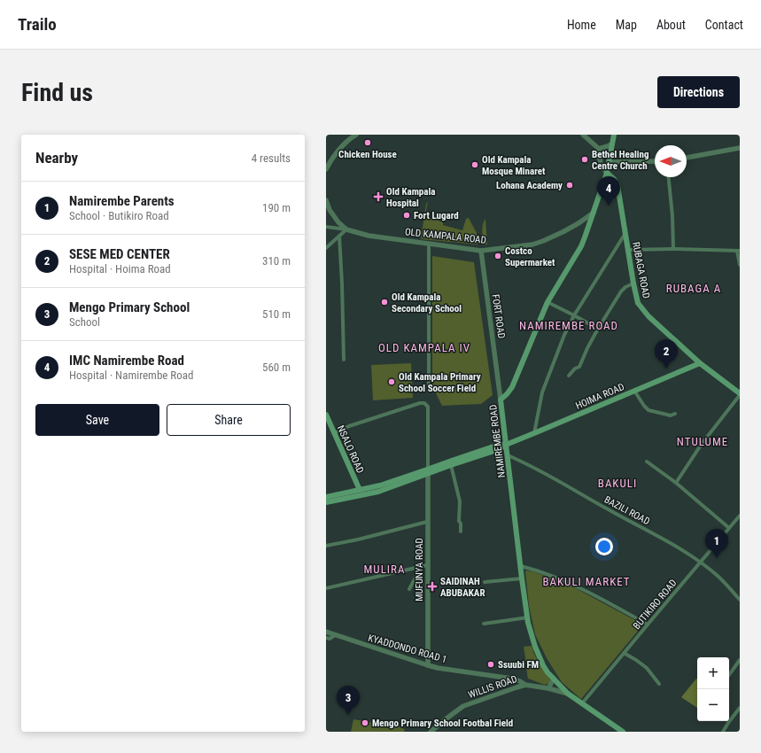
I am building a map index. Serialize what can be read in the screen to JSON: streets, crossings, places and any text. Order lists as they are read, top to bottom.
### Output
{
  "streets": {
    "main road": [
      "RUBAGA ROAD",
      "HOIMA ROAD",
      "NAMIREMBE ROAD",
      "NSALO ROAD"
    ],
    "street": [
      "OLD KAMPALA ROAD",
      "FORT ROAD",
      "BAZILI ROAD",
      "MUFUNYA ROAD",
      "BUTIKIRO ROAD",
      "KYADDONDO ROAD 1",
      "WILLIS ROAD"
    ]
  },
  "crossings": [
    ["OLD KAMPALA ROAD", "FORT ROAD"],
    ["OLD KAMPALA ROAD", "NAMIREMBE ROAD"],
    ["RUBAGA ROAD", "HOIMA ROAD"],
    ["RUBAGA ROAD", "NAMIREMBE ROAD"],
    ["FORT ROAD", "NAMIREMBE ROAD"],
    ["HOIMA ROAD", "NAMIREMBE ROAD"],
    ["HOIMA ROAD", "NSALO ROAD"],
    ["HOIMA ROAD", "MUFUNYA ROAD"],
    ["NAMIREMBE ROAD", "BAZILI ROAD"],
    ["NAMIREMBE ROAD", "BUTIKIRO ROAD"],
    ["NAMIREMBE ROAD", "WILLIS ROAD"],
    ["BAZILI ROAD", "BUTIKIRO ROAD"],
    ["MUFUNYA ROAD", "KYADDONDO ROAD 1"],
    ["KYADDONDO ROAD 1", "WILLIS ROAD"]
  ],
  "districts": [
    "RUBAGA A",
    "NAMIREMBE ROAD",
    "OLD KAMPALA IV",
    "NTULUME",
    "BAKULI",
    "MULIRA",
    "BAKULI MARKET"
  ],
  "places": {
    "other": [
      "Chicken House",
      "Bethel Healing Centre Church",
      "Old Kampala Mosque Minaret",
      "Lohana Academy",
      "Fort Lugard",
      "Costco Supermarket",
      "Old Kampala Secondary School",
      "Old Kampala Primary School Soccer Field",
      "Ssuubi FM",
      "Mengo Primary School Footbal Field"
    ],
    "health": ["Old Kampala Hospital", "SAIDINAH ABUBAKAR"]
  },
  "north": "left",
  "page": {
    "header": "Trailo",
    "nav": [
      "Home",
      "Map",
      "About",
      "Contact"
    ],
    "buttons": [
      "Directions",
      ["Save", "Share"]
    ],
    "title": "Find us",
    "heading": ["Nearby", "4 results"],
    "pins": [
      "4",
      "2",
      "1",
      "3"
    ],
    "list": [
      {
        "mark": "1",
        "name": "Namirembe Parents",
        "note": "School · Butikiro Road",
        "value": "190 m"
      },
      {
        "mark": "2",
        "name": "SESE MED CENTER",
        "note": "Hospital · Hoima Road",
        "value": "310 m"
      },
      {
        "mark": "3",
        "name": "Mengo Primary School",
        "note": "School",
        "value": "510 m"
      },
      {
        "mark": "4",
        "name": "IMC Namirembe Road",
        "note": "Hospital · Namirembe Road",
        "value": "560 m"
      }
    ],
    "map_buttons": ["+", "−"]
  }
}
